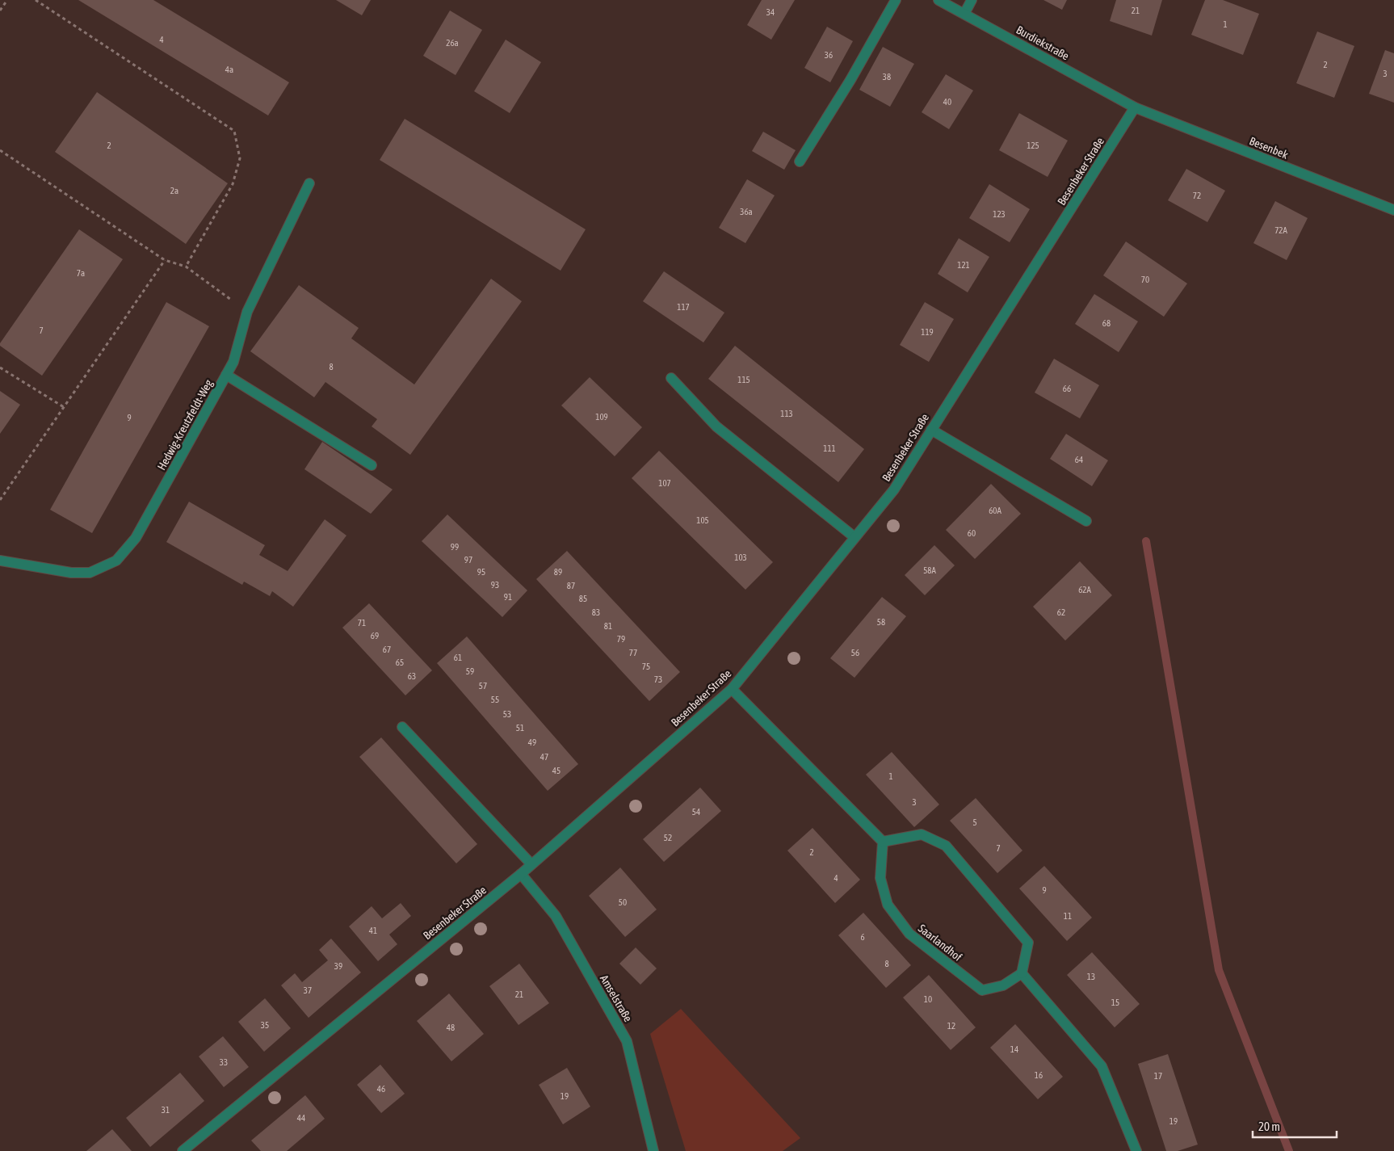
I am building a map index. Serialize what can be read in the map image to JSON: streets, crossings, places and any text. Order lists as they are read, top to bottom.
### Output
{
  "streets": {
    "street": [
      "Burdiekstraße",
      "Besenbek",
      "Besenbeker Straße",
      "Hedwig-Kreutzfeldt-Weg",
      "Saarlandhof",
      "Amselstraße"
    ]
  },
  "crossings": [
    ["Burdiekstraße", "Besenbek"],
    ["Burdiekstraße", "Besenbeker Straße"],
    ["Besenbek", "Besenbeker Straße"],
    ["Besenbeker Straße", "Amselstraße"]
  ],
  "house_numbers": [
    "21",
    "34",
    "1",
    "4",
    "26a",
    "36",
    "2",
    "4a",
    "3",
    "38",
    "40",
    "2",
    "125",
    "2a",
    "72",
    "36a",
    "123",
    "72A",
    "121",
    "7a",
    "70",
    "117",
    "68",
    "7",
    "119",
    "8",
    "115",
    "66",
    "113",
    "109",
    "9",
    "111",
    "64",
    "107",
    "60A",
    "105",
    "60",
    "99",
    "103",
    "97",
    "58A",
    "95",
    "89",
    "93",
    "87",
    "62A",
    "91",
    "85",
    "83",
    "62",
    "58",
    "71",
    "81",
    "69",
    "79",
    "67",
    "77",
    "56",
    "61",
    "65",
    "75",
    "59",
    "63",
    "73",
    "57",
    "55",
    "53",
    "51",
    "49",
    "47",
    "45",
    "1",
    "3",
    "54",
    "5",
    "52",
    "7",
    "2",
    "4",
    "9",
    "50",
    "11",
    "41",
    "6",
    "8",
    "39",
    "13",
    "37",
    "21",
    "10",
    "15",
    "35",
    "12",
    "48",
    "14",
    "33",
    "16",
    "17",
    "46",
    "19",
    "31",
    "44",
    "19"
  ],
  "scale_bar": "20 m"
}
